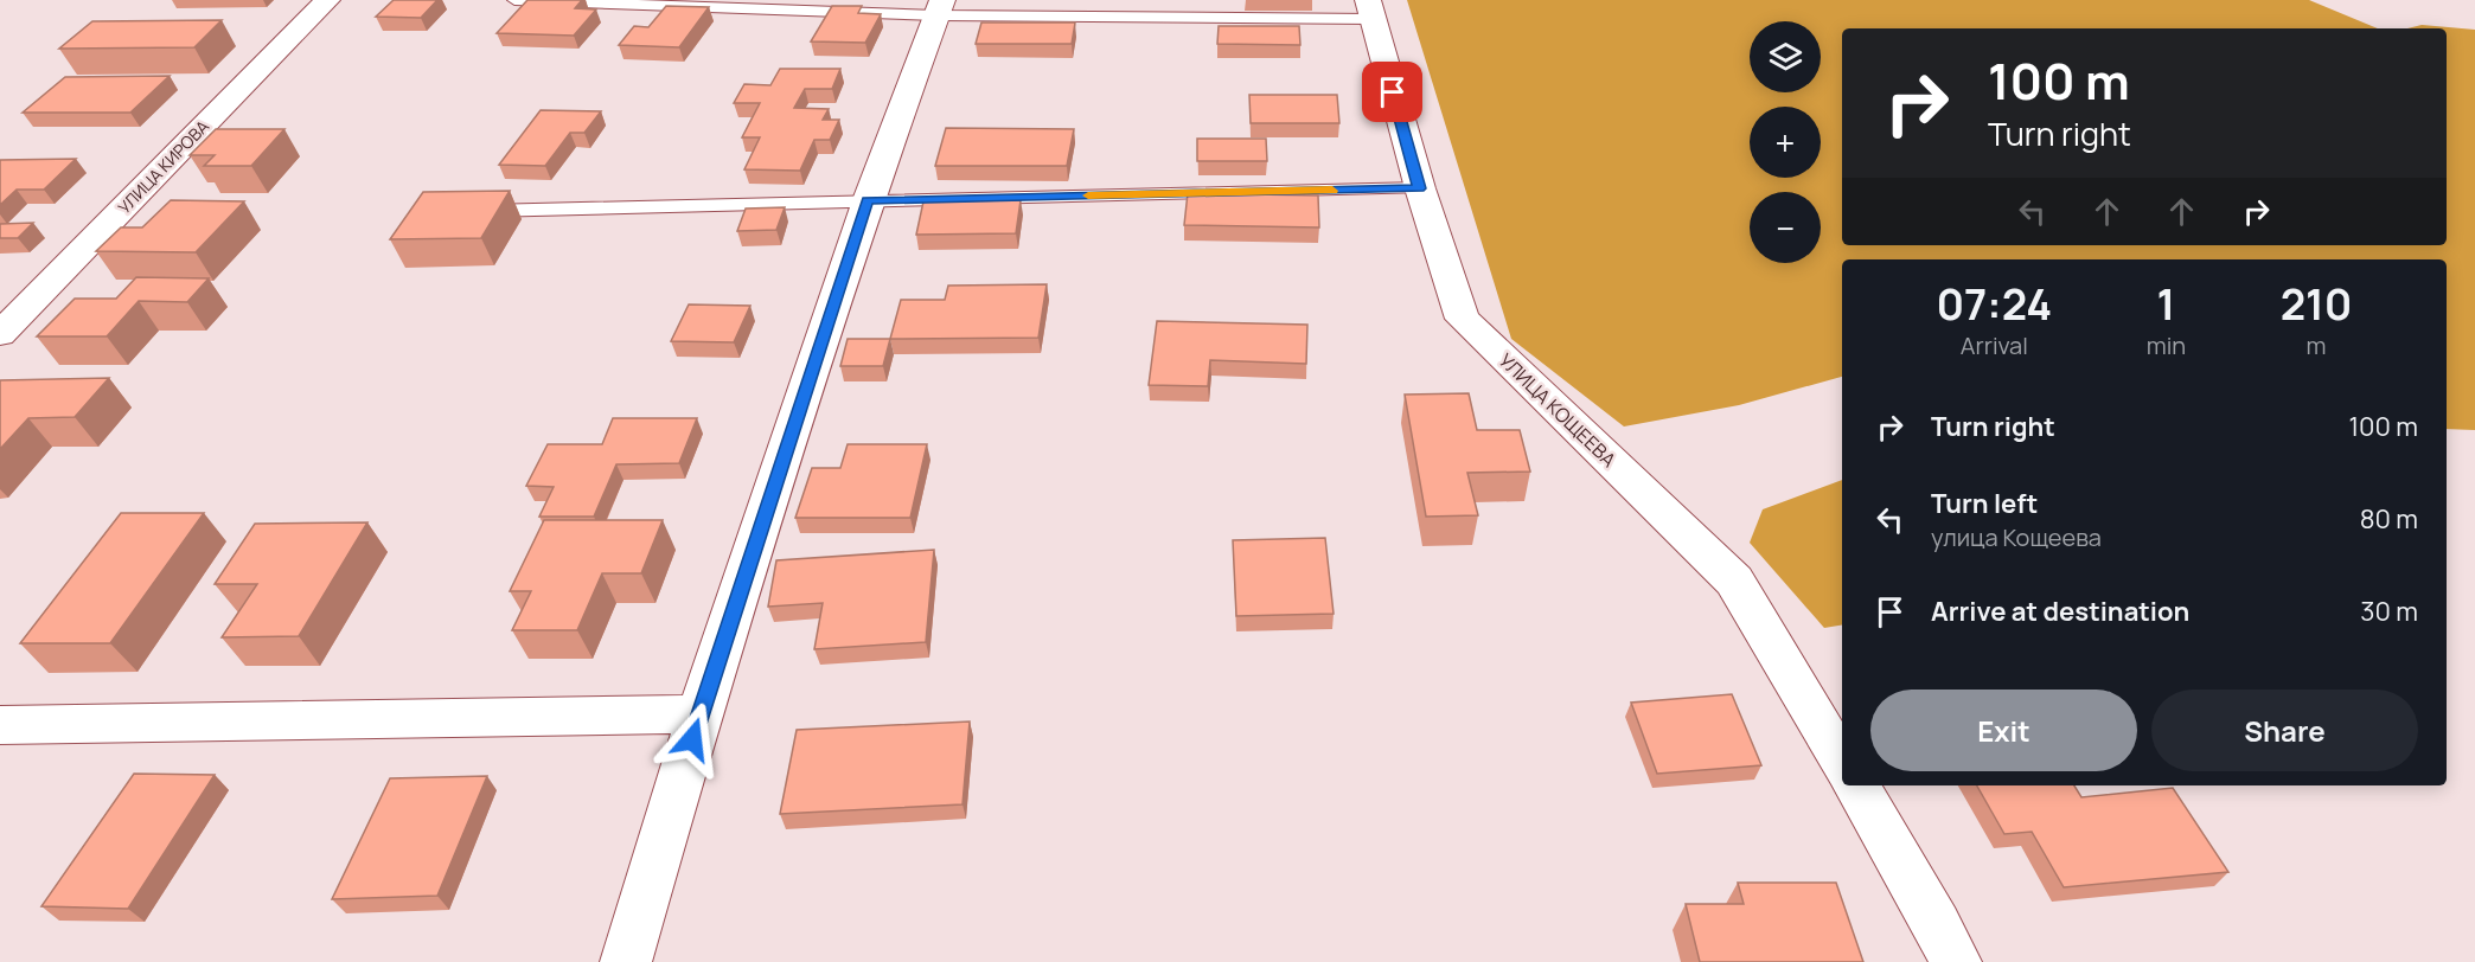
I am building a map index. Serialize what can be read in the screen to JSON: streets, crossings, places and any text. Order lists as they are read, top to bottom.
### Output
{
  "streets": {
    "street": ["УЛИЦА КИРОВА", "УЛИЦА КОЩЕЕВА"]
  },
  "page": {
    "map_buttons": ["+", "−"],
    "turn": ["100 m", "Turn right"],
    "eta": [
      "07:24",
      "Arrival",
      "1",
      "min",
      "210",
      "m"
    ],
    "list": [
      {
        "name": "Turn right",
        "value": "100 m"
      },
      {
        "name": "Turn left",
        "note": "улица Кощеева",
        "value": "80 m"
      },
      {
        "name": "Arrive at destination",
        "value": "30 m"
      }
    ],
    "buttons": ["Exit", "Share"]
  }
}
